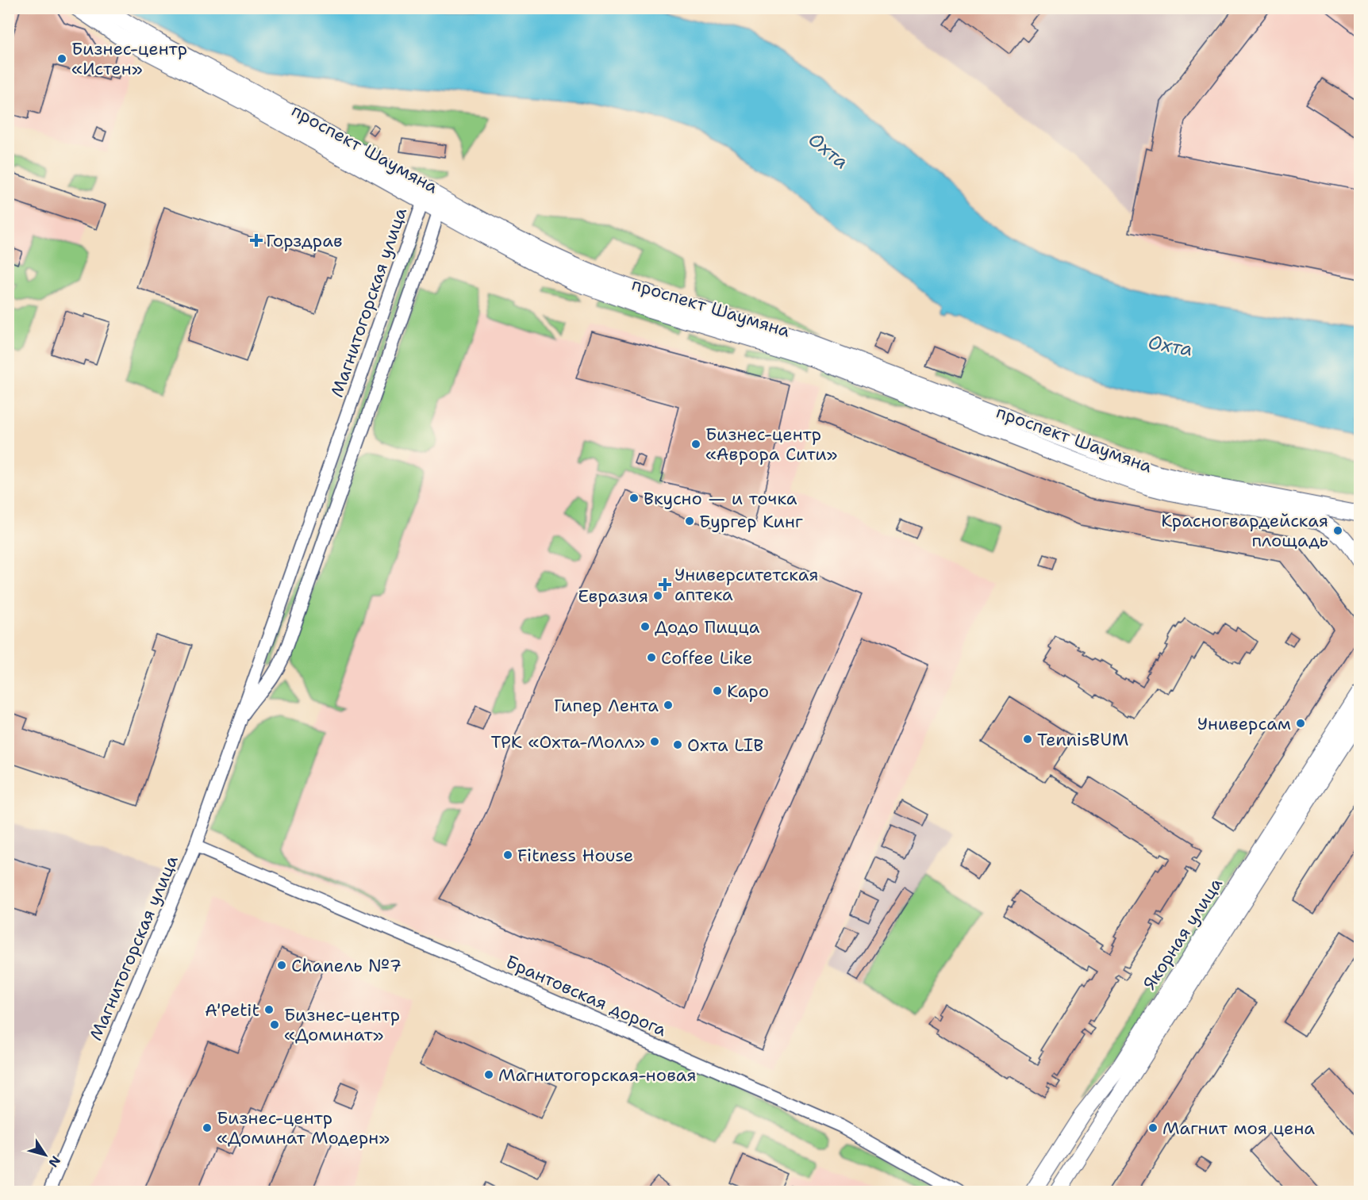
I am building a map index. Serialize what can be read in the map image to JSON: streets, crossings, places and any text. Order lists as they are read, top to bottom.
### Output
{
  "streets": {
    "street": [
      "проспект Шаумяна",
      "Магнитогорская улица",
      "Якорная улица",
      "Брантовская дорога"
    ]
  },
  "crossings": [
    ["проспект Шаумяна", "Магнитогорская улица"],
    ["Магнитогорская улица", "Брантовская дорога"]
  ],
  "water": ["Охта"],
  "places": {
    "other": [
      "Бизнес-центр «Истен»",
      "Бизнес-центр «Аврора Сити»",
      "Вкусно — и точка",
      "Бургер Кинг",
      "Красногвардейская площадь",
      "Евразия",
      "Додо Пицца",
      "Coffee Like",
      "Каро",
      "Гипер Лента",
      "Универсам",
      "TennisBUM",
      "ТРК «Охта-Молл»",
      "Охта LIB",
      "Fitness House",
      "Chaneль №7",
      "A'Petit",
      "Бизнес-центр «Доминат»",
      "Магнитогорская-новая",
      "Бизнес-центр «Доминат Модерн»",
      "Магнит моя цена"
    ],
    "health": ["Горздрав", "Университетская аптека"]
  },
  "north": "bottom right"
}
